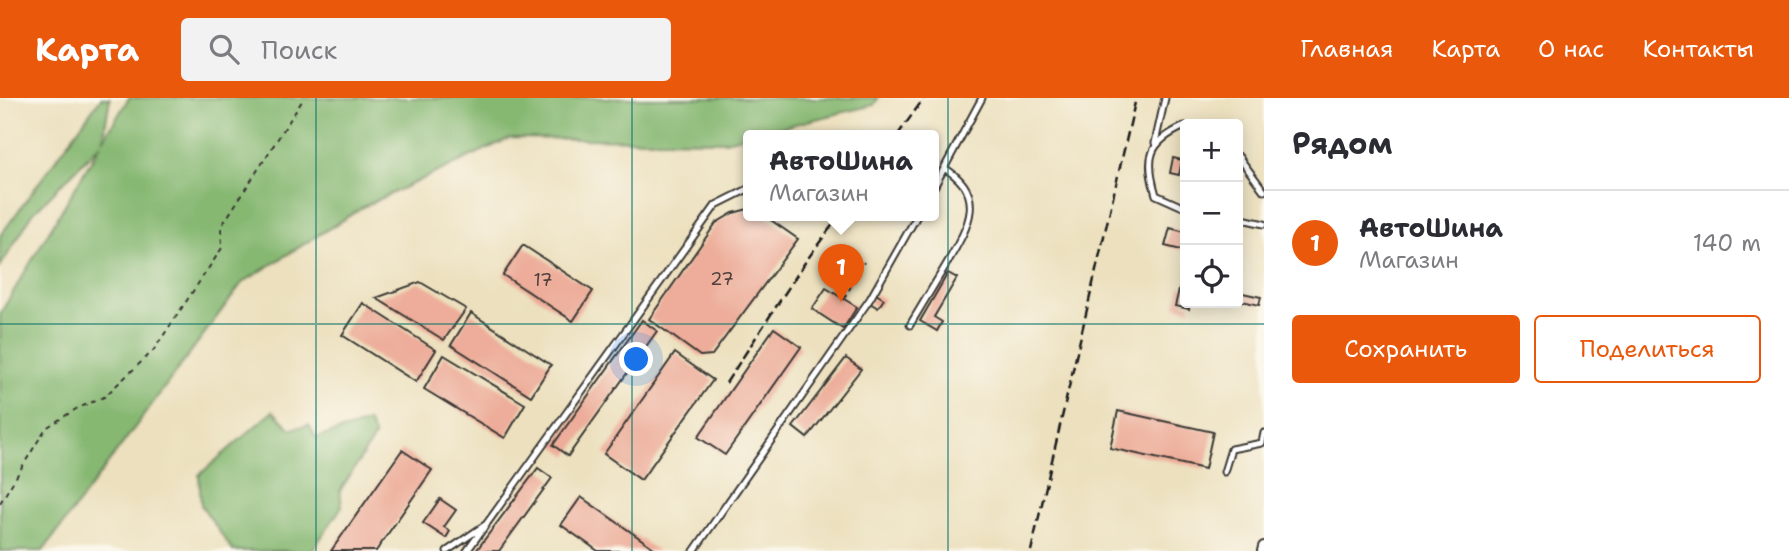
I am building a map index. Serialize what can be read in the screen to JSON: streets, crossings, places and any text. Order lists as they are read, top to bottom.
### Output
{
  "house_numbers": ["27", "17"],
  "page": {
    "header": "Карта",
    "search": "Поиск",
    "nav": [
      "Главная",
      "Карта",
      "О нас",
      "Контакты"
    ],
    "heading": "Рядом",
    "map_buttons": ["+", "−"],
    "popup": ["АвтоШина", "Магазин"],
    "list": [
      {
        "mark": "1",
        "name": "АвтоШина",
        "note": "Магазин",
        "value": "140 m"
      }
    ],
    "pins": "1",
    "buttons": ["Сохранить", "Поделиться"]
  }
}
